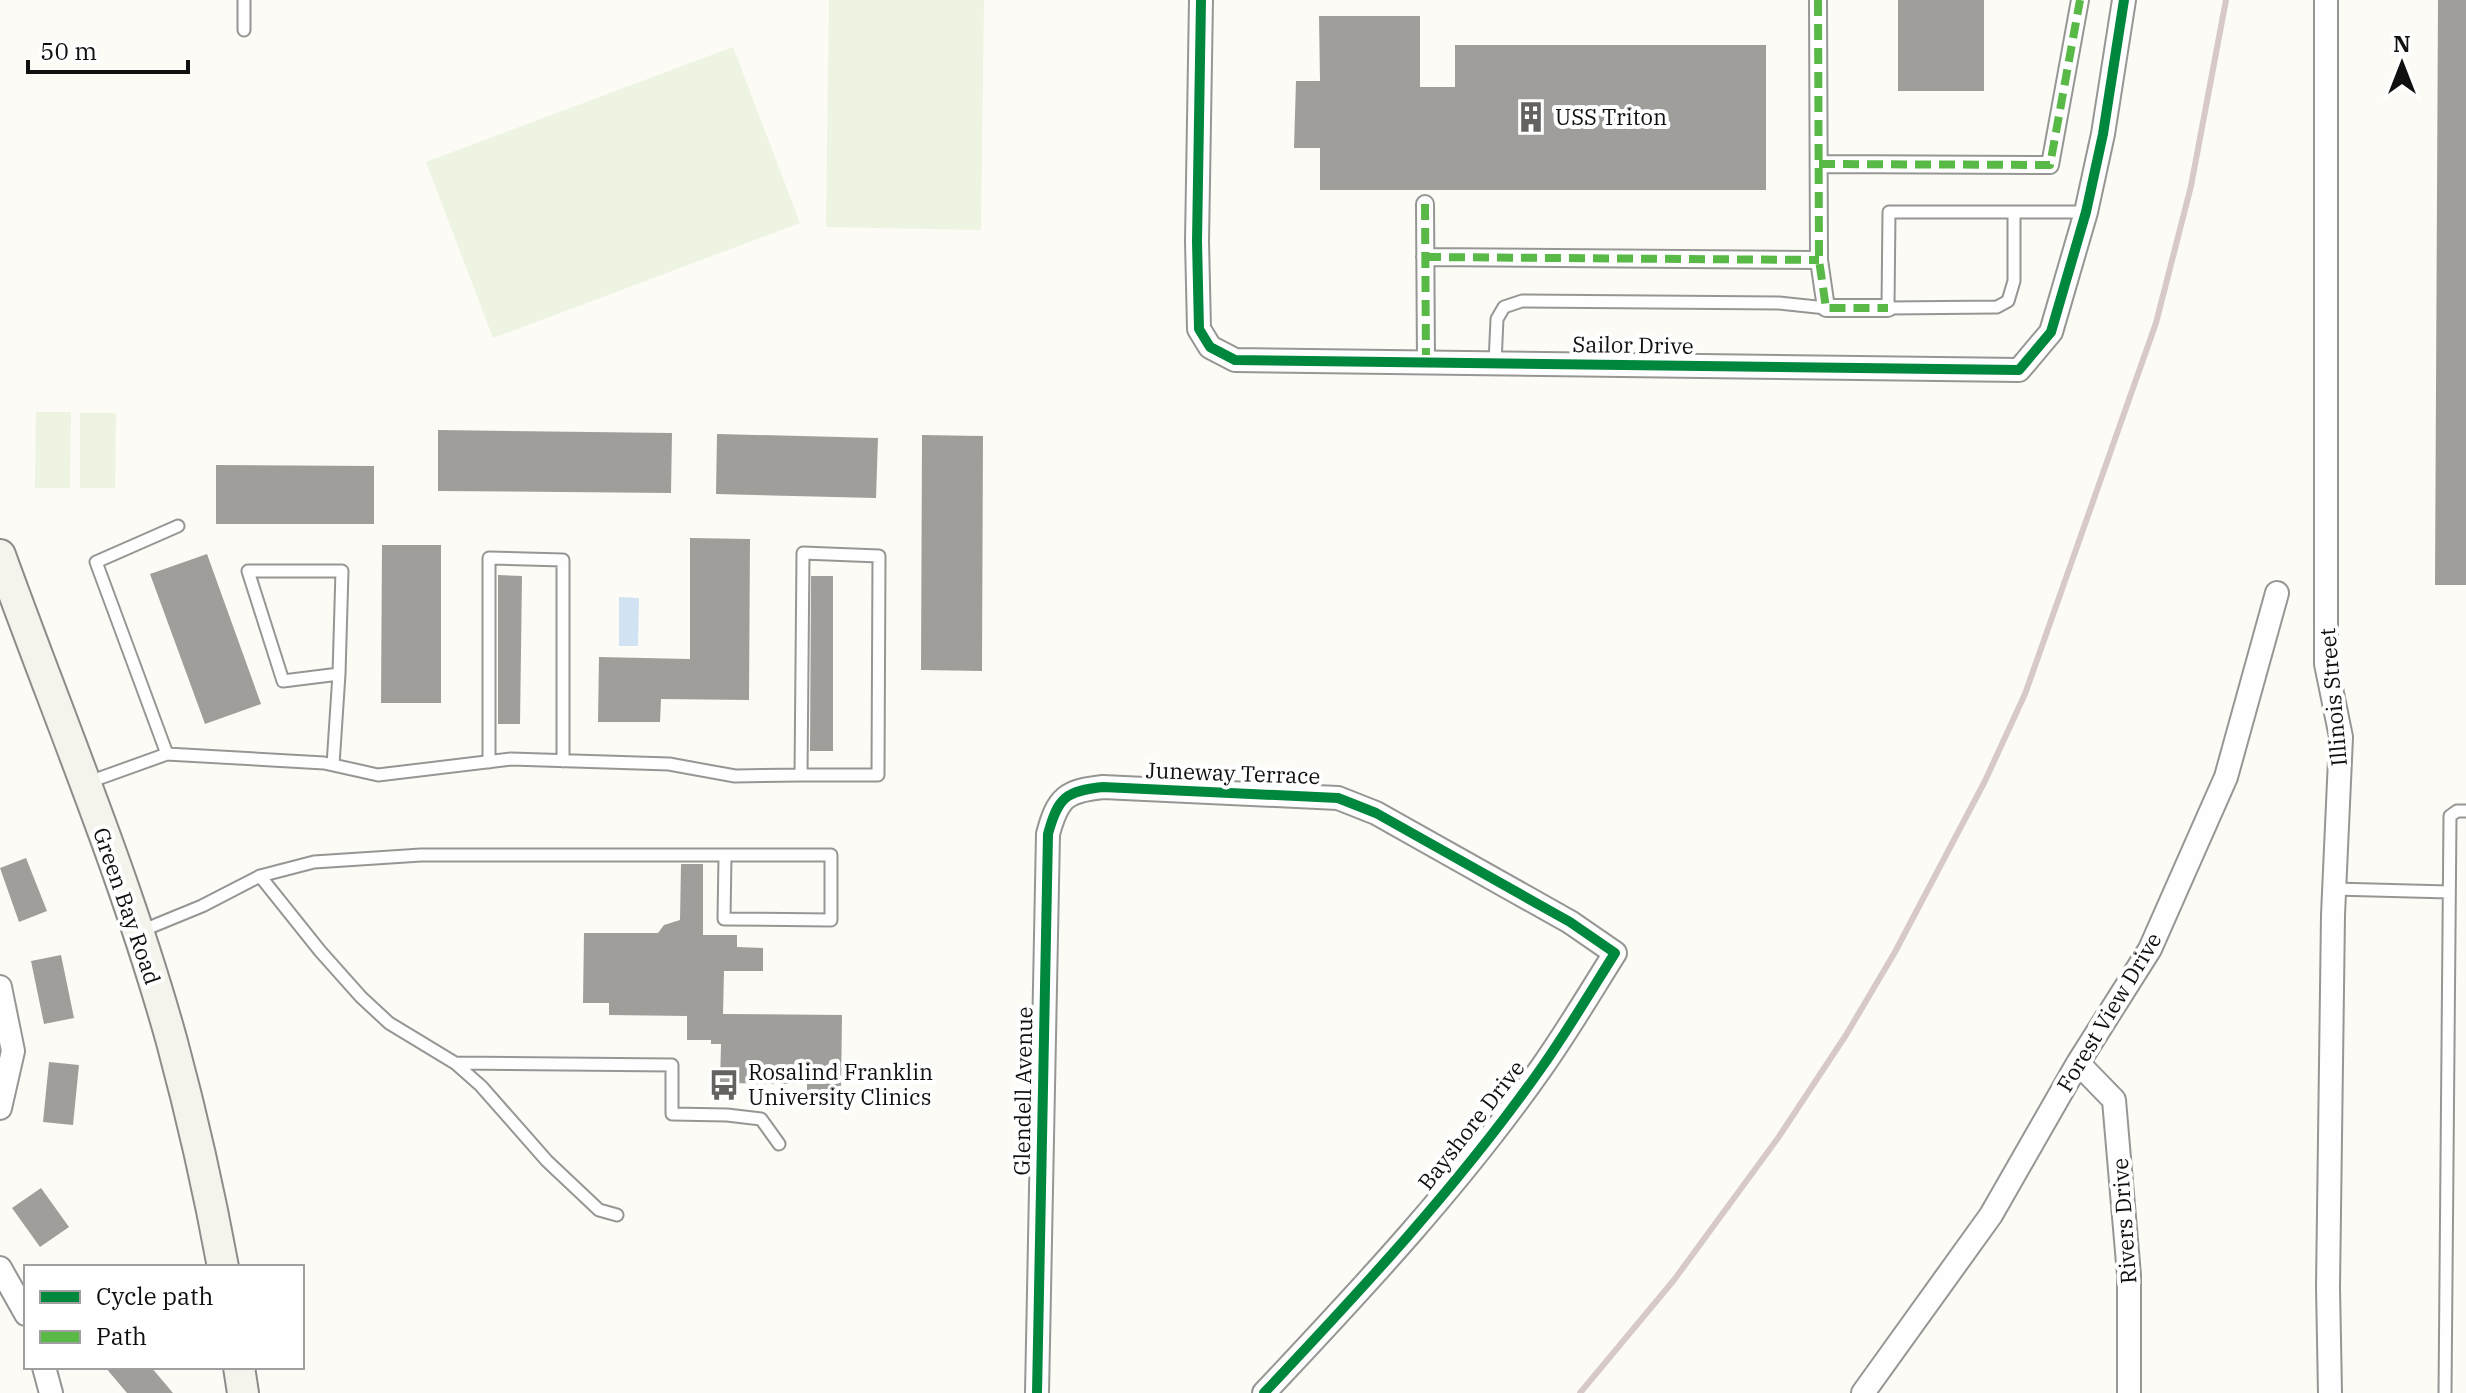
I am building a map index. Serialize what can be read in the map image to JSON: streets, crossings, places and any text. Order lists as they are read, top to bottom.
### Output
{
  "streets": {
    "main road": ["Green Bay Road"],
    "street": [
      "Sailor Drive",
      "Illinois Street",
      "Juneway Terrace",
      "Forest View Drive",
      "Glendell Avenue",
      "Bayshore Drive",
      "Rivers Drive"
    ]
  },
  "crossings": [
    ["Juneway Terrace", "Glendell Avenue"],
    ["Juneway Terrace", "Bayshore Drive"],
    ["Forest View Drive", "Rivers Drive"]
  ],
  "places": {
    "building": ["USS Triton"],
    "bus stop": ["Rosalind Franklin University Clinics"]
  },
  "legend": ["Cycle path", "Path"],
  "scale_bar": "50 m",
  "north": "top"
}
